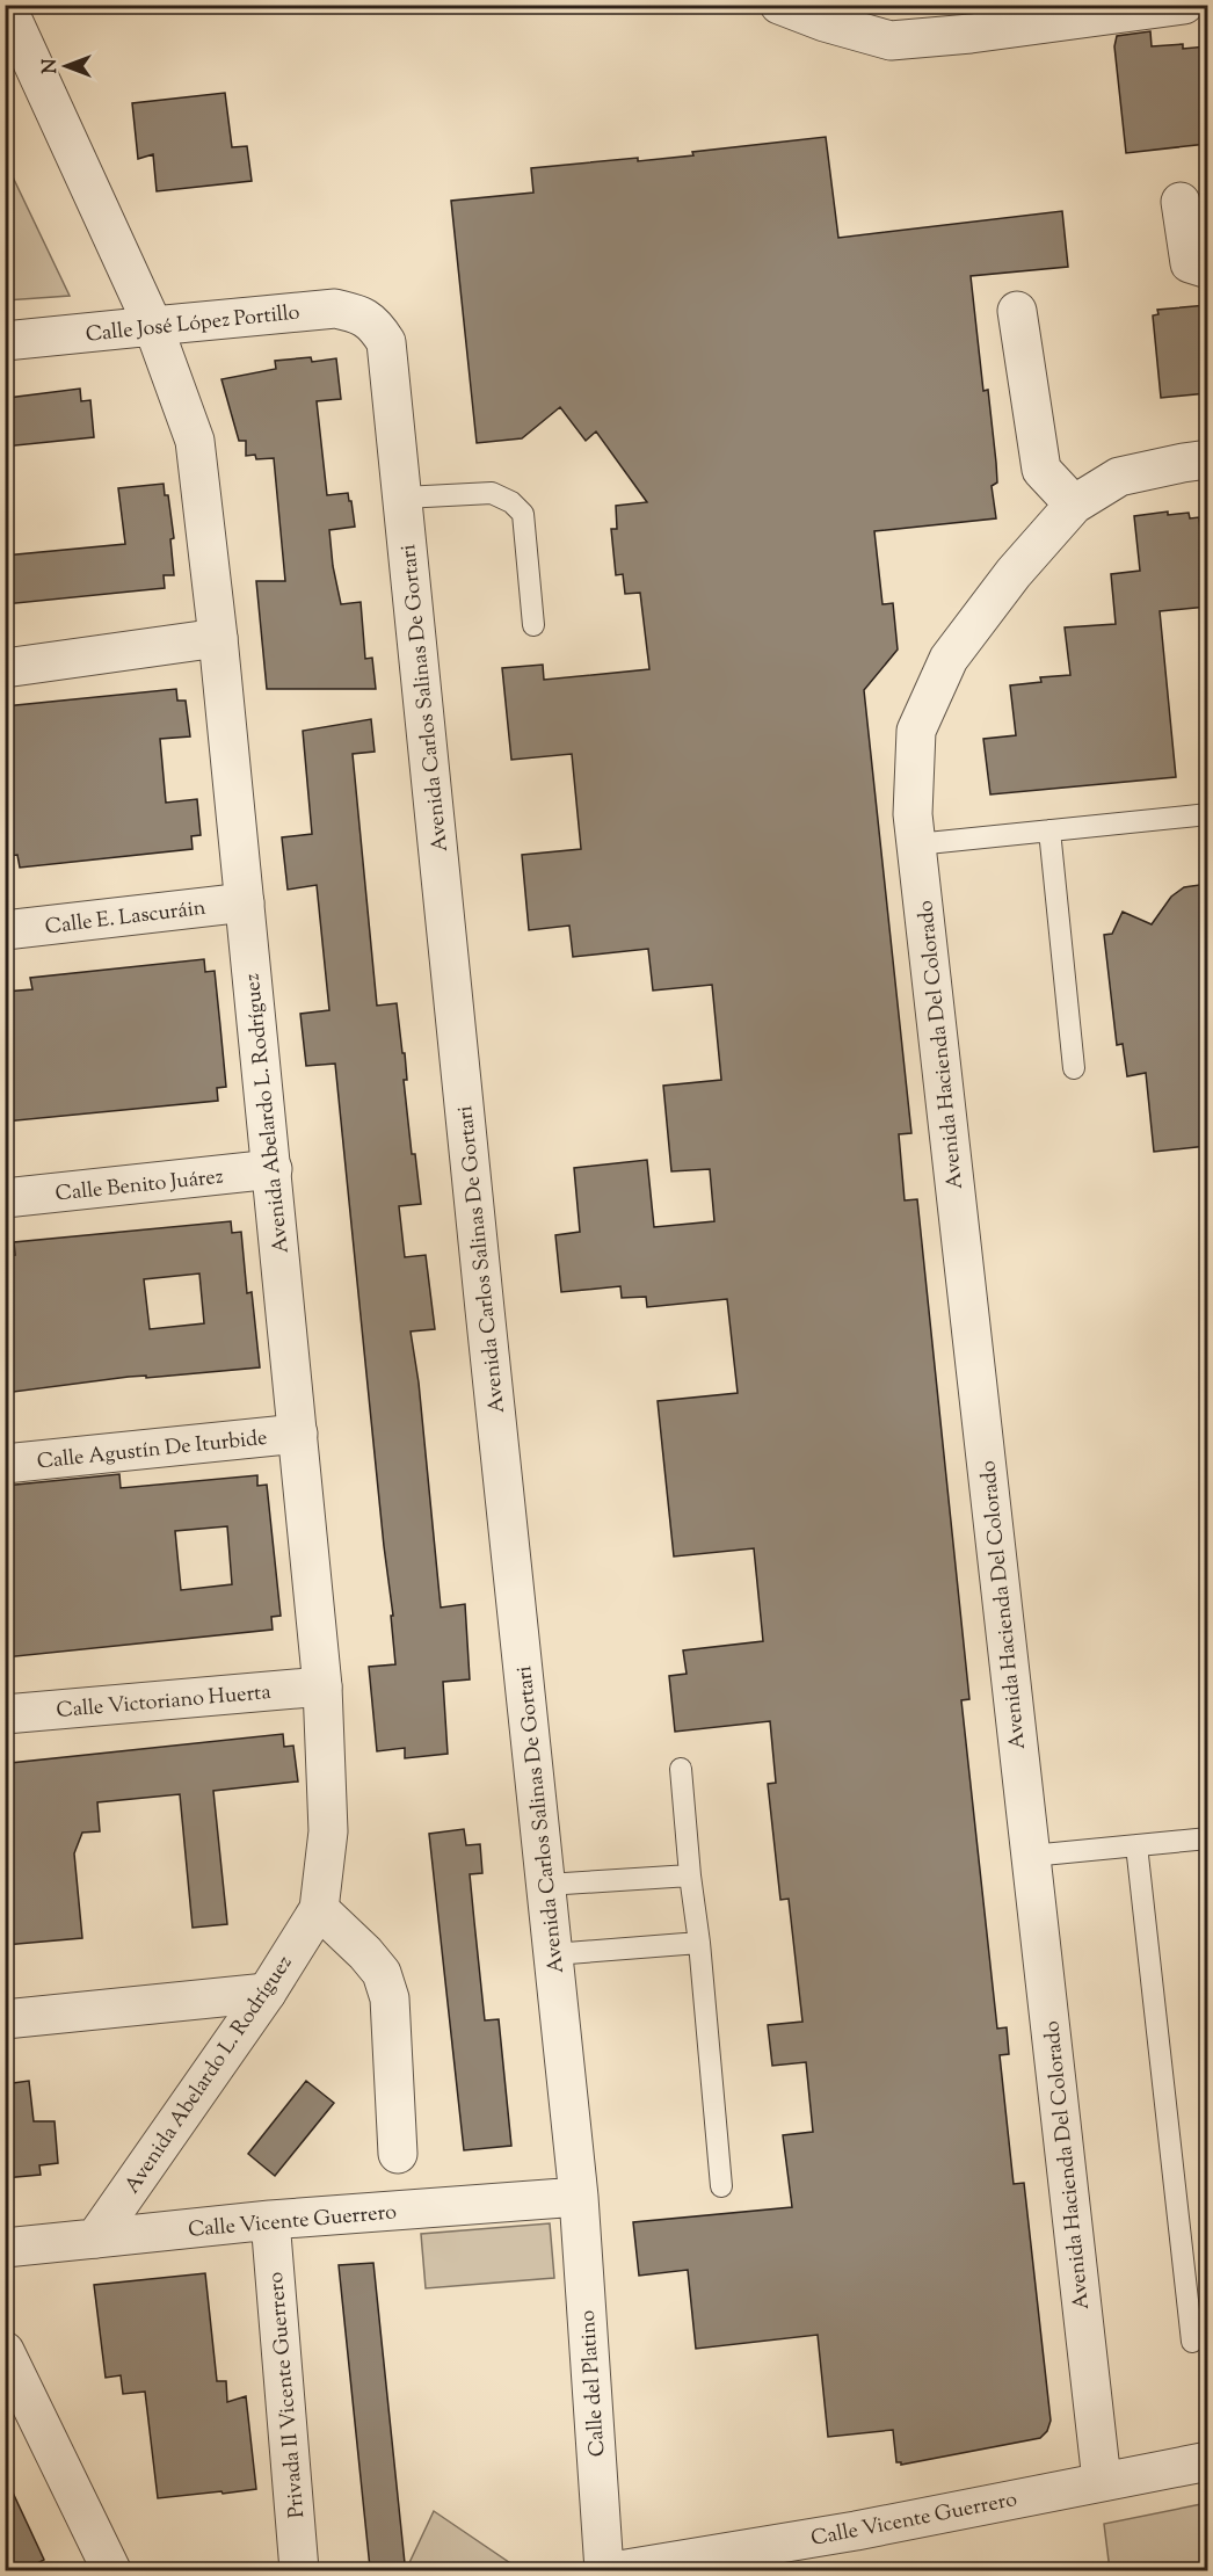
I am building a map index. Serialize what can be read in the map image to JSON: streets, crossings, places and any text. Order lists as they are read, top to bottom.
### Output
{
  "streets": {
    "street": [
      "Calle José López Portillo",
      "Avenida Carlos Salinas De Gortari",
      "Calle E. Lascuráin",
      "Avenida Hacienda Del Colorado",
      "Avenida Abelardo L. Rodríguez",
      "Calle Benito Juárez",
      "Calle Agustín De Iturbide",
      "Calle Victoriano Huerta",
      "Calle Vicente Guerrero",
      "Calle del Platino",
      "Privada II Vicente Guerrero"
    ]
  },
  "crossings": [
    ["Calle José López Portillo", "Avenida Carlos Salinas De Gortari"],
    ["Calle José López Portillo", "Avenida Abelardo L. Rodríguez"],
    ["Avenida Carlos Salinas De Gortari", "Calle Vicente Guerrero"],
    ["Avenida Carlos Salinas De Gortari", "Calle del Platino"],
    ["Calle E. Lascuráin", "Avenida Abelardo L. Rodríguez"],
    ["Avenida Hacienda Del Colorado", "Calle Vicente Guerrero"],
    ["Avenida Abelardo L. Rodríguez", "Calle Benito Juárez"],
    ["Avenida Abelardo L. Rodríguez", "Calle Agustín De Iturbide"],
    ["Avenida Abelardo L. Rodríguez", "Calle Victoriano Huerta"],
    ["Avenida Abelardo L. Rodríguez", "Calle Vicente Guerrero"],
    ["Calle Vicente Guerrero", "Calle del Platino"],
    ["Calle Vicente Guerrero", "Privada II Vicente Guerrero"]
  ],
  "north": "left"
}
